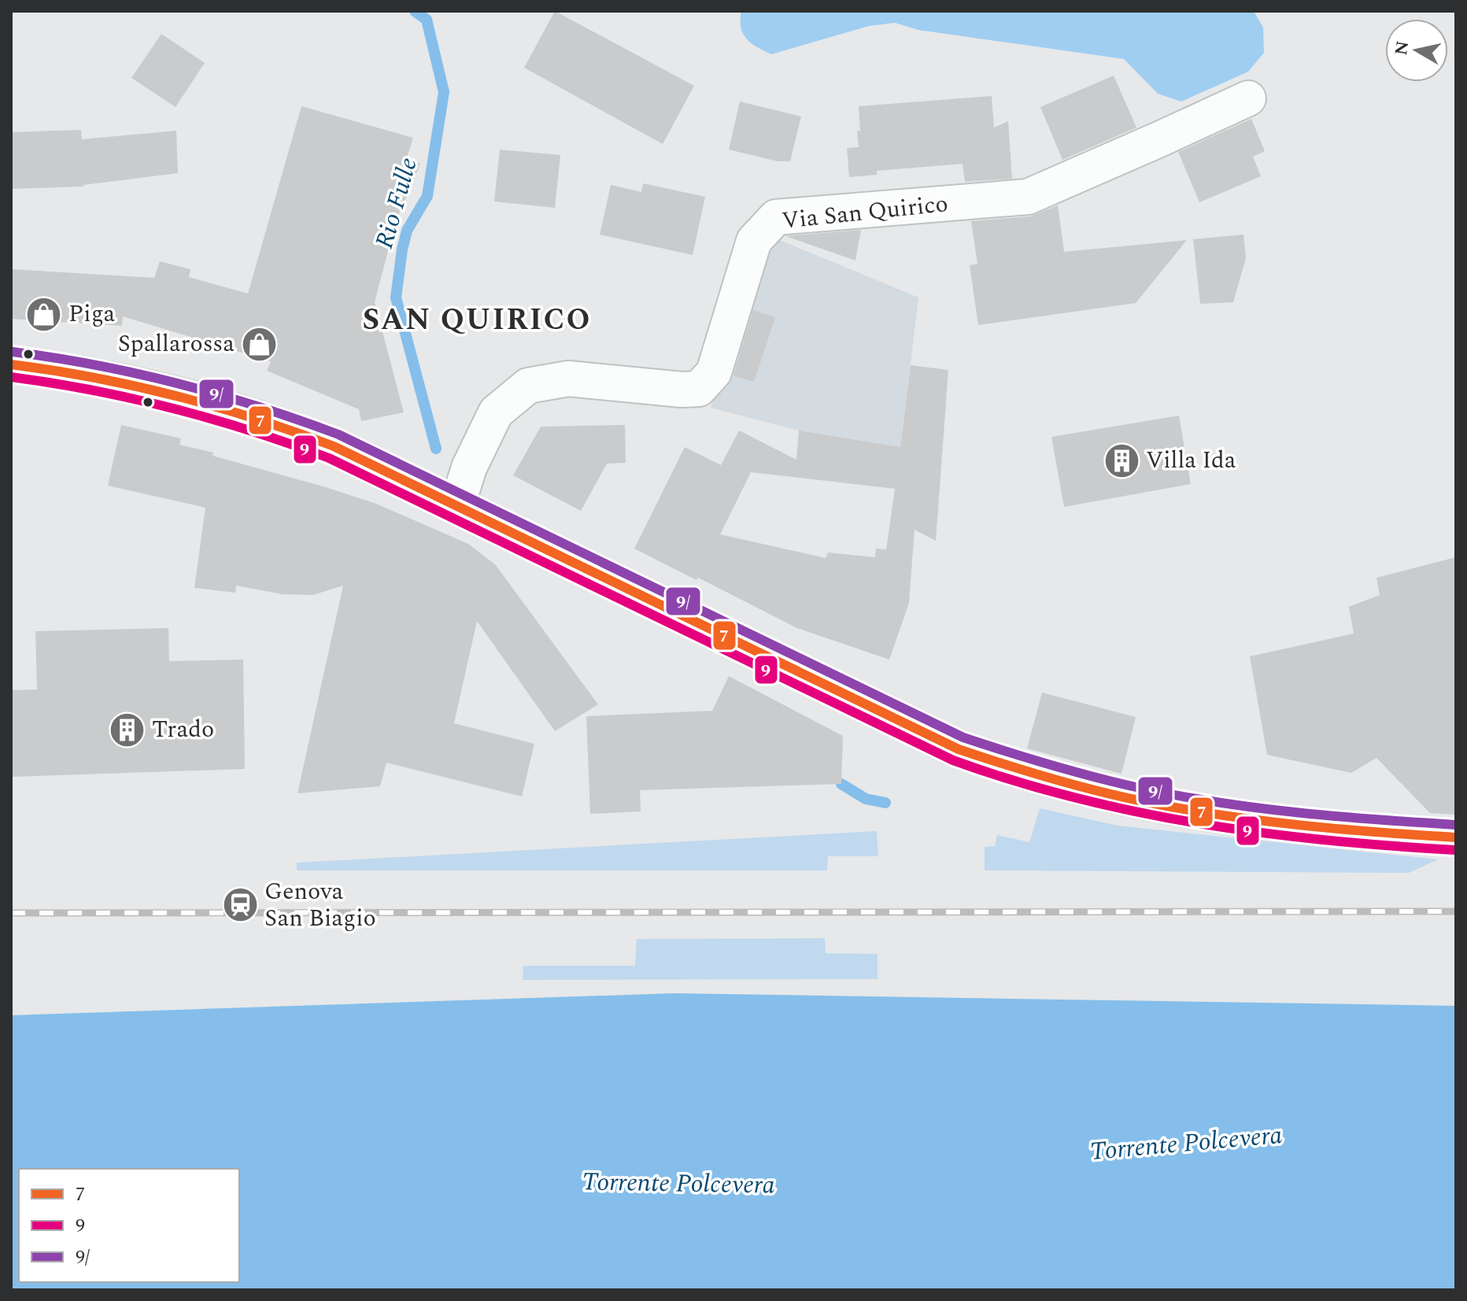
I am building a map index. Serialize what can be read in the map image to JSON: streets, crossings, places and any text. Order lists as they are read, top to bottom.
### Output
{
  "streets": {
    "street": ["Via San Quirico"]
  },
  "districts": ["SAN QUIRICO"],
  "water": ["Rio Fulle", "Torrente Polcevera"],
  "places": {
    "shop": ["Piga", "Spallarossa"],
    "building": ["Villa Ida", "Trado"],
    "station": ["Genova San Biagio"]
  },
  "lines": ["transit line 9/", "transit line 7", "transit line 9"],
  "legend": ["7", "9", "9/"],
  "north": "left"
}
